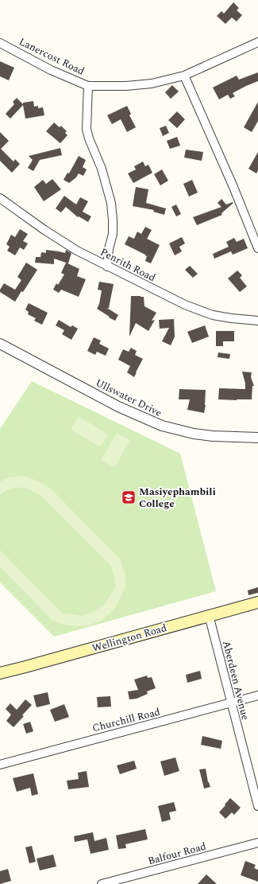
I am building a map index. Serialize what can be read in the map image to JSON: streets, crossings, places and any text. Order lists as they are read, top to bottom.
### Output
{
  "streets": {
    "main road": ["Wellington Road"],
    "street": [
      "Lanercost Road",
      "Penrith Road",
      "Ullswater Drive",
      "Aberdeen Avenue",
      "Churchill Road",
      "Balfour Road"
    ]
  },
  "crossings": [
    ["Wellington Road", "Aberdeen Avenue"],
    ["Aberdeen Avenue", "Churchill Road"]
  ],
  "places": {
    "school or university": ["Masiyephambili College"]
  }
}
